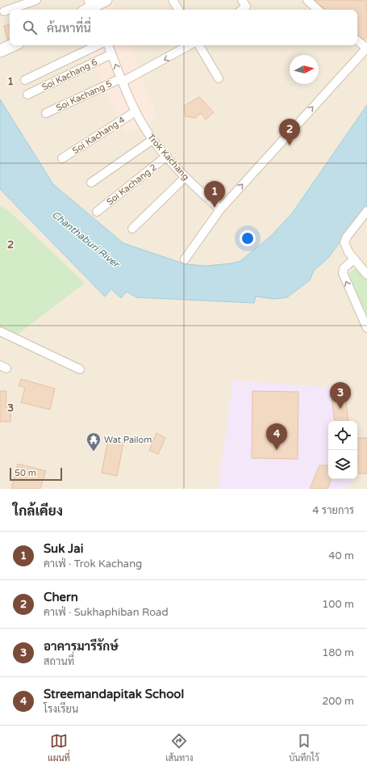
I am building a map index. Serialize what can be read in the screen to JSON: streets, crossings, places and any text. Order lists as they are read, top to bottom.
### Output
{
  "streets": {
    "street": [
      "Soi Kachang 6",
      "Soi Kachang 5",
      "Soi Kachang 4",
      "Trok Kachang",
      "Soi Kachang 2"
    ]
  },
  "crossings": [
    ["Soi Kachang 6", "Trok Kachang"],
    ["Soi Kachang 5", "Trok Kachang"],
    ["Soi Kachang 4", "Trok Kachang"],
    ["Trok Kachang", "Soi Kachang 2"]
  ],
  "one_way": ["Soi Kachang 5"],
  "water": ["Chanthaburi River"],
  "places": {
    "temple": ["Wat Pailom"]
  },
  "scale_bar": "50 m",
  "north": "right",
  "page": {
    "search": "ค้นหาที่นี่",
    "pins": [
      "2",
      "1",
      "3",
      "4"
    ],
    "scale": "50 m",
    "heading": ["ใกล้เคียง", "4 รายการ"],
    "list": [
      {
        "mark": "1",
        "name": "Suk Jai",
        "note": "คาเฟ่ · Trok Kachang",
        "value": "40 m"
      },
      {
        "mark": "2",
        "name": "Chern",
        "note": "คาเฟ่ · Sukhaphiban Road",
        "value": "100 m"
      },
      {
        "mark": "3",
        "name": "อาคารมารีรักษ์",
        "note": "สถานที่",
        "value": "180 m"
      },
      {
        "mark": "4",
        "name": "Streemandapitak School",
        "note": "โรงเรียน",
        "value": "200 m"
      }
    ],
    "nav": ["แผนที่", "เส้นทาง", "บันทึกไว้"]
  },
  "grid": {
    "rows": ["1", "2", "3"]
  }
}
